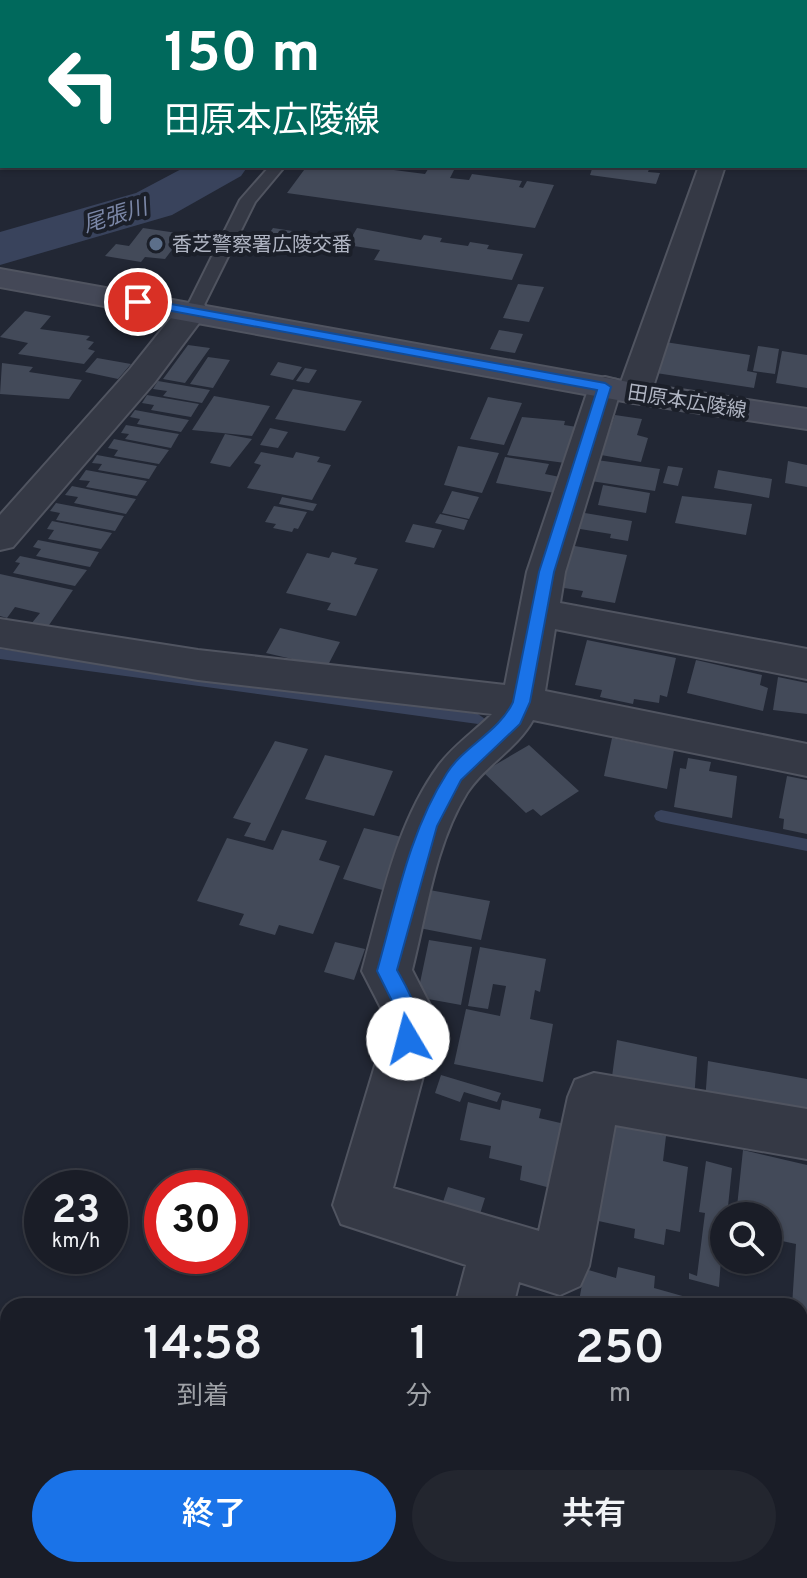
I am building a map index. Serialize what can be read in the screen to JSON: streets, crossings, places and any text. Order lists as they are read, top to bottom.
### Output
{
  "streets": {
    "main road": ["田原本広陵線"]
  },
  "water": ["尾張川"],
  "places": ["香芝警察署広陵交番"],
  "page": {
    "turn": ["150 m", "田原本広陵線"],
    "speed": "23 km/h",
    "limit": "30",
    "eta": [
      "14:58",
      "到着",
      "1",
      "分",
      "250",
      "m"
    ],
    "buttons": ["終了", "共有"]
  }
}
